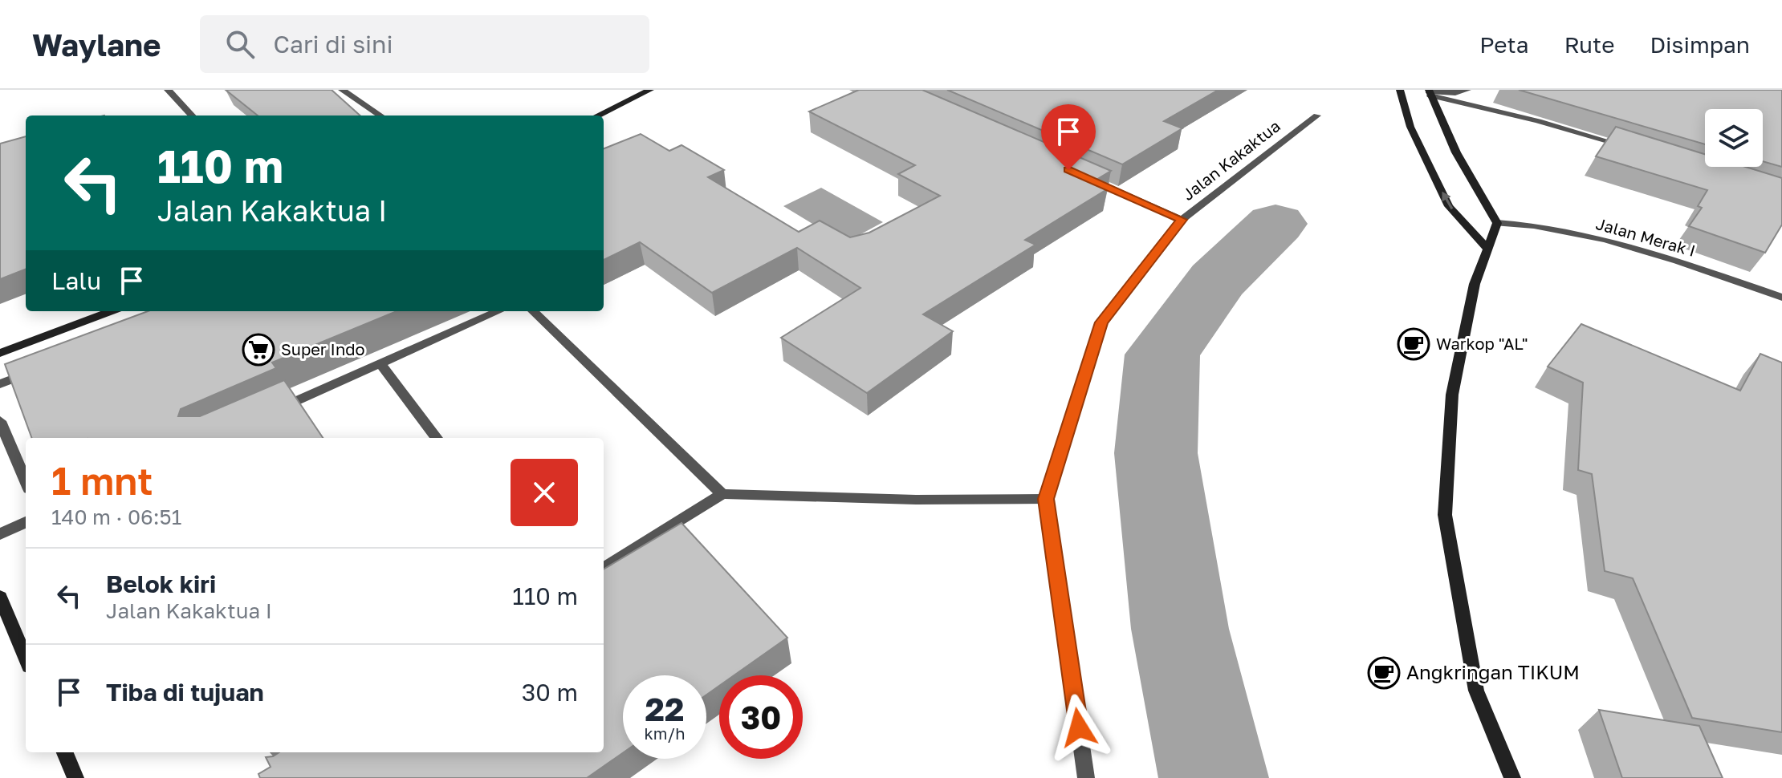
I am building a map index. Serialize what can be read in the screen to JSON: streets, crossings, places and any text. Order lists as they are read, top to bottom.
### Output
{
  "streets": {
    "street": ["Jalan Kakaktua", "Jalan Merak I"]
  },
  "places": {
    "cafe": ["Warkop \"AL\"", "Angkringan TIKUM"],
    "supermarket": ["Super Indo"]
  },
  "page": {
    "header": "Waylane",
    "search": "Cari di sini",
    "nav": ["Peta", "Rute", "Disimpan"],
    "turn": ["110 m", "Jalan Kakaktua I"],
    "then": "Lalu",
    "heading": ["1 mnt", "140 m · 06:51"],
    "list": [
      {
        "name": "Belok kiri",
        "note": "Jalan Kakaktua I",
        "value": "110 m"
      },
      {
        "name": "Tiba di tujuan",
        "value": "30 m"
      }
    ],
    "speed": "22 km/h",
    "limit": "30"
  }
}
